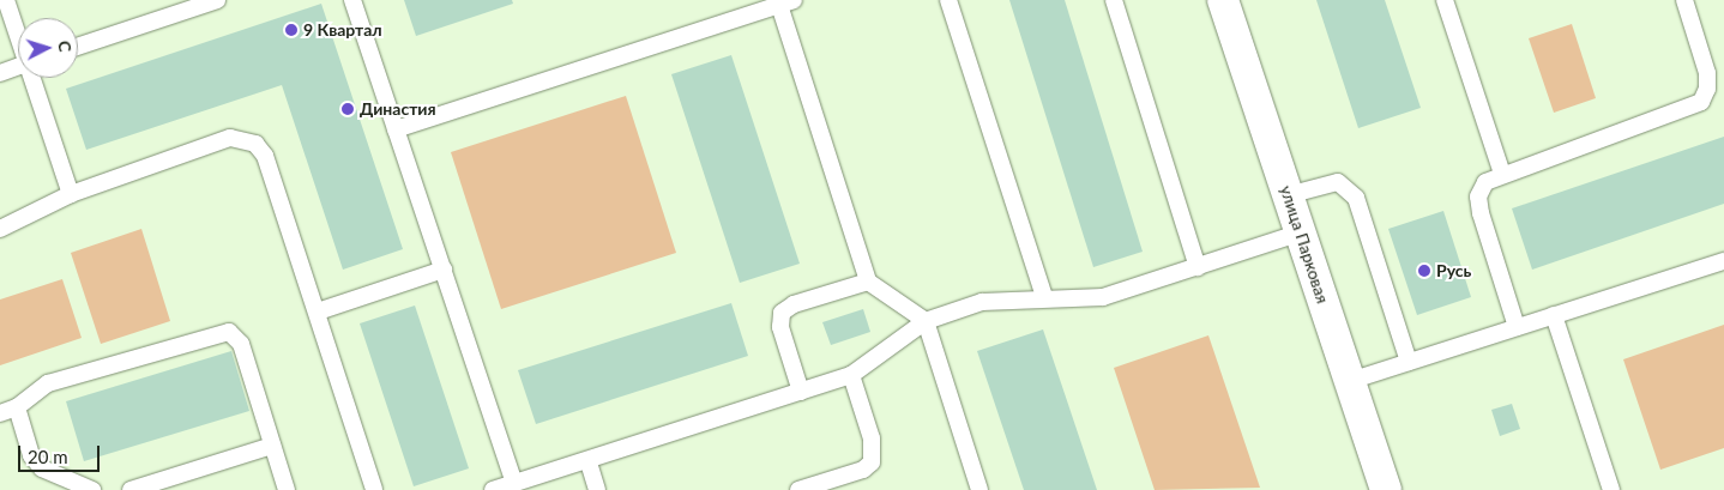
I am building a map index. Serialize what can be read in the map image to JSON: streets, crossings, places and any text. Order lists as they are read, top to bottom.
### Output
{
  "streets": {
    "street": ["улица Парковая"]
  },
  "places": ["9 Квартал", "Династия", "Русь"],
  "scale_bar": "20 m",
  "north": "right"
}
